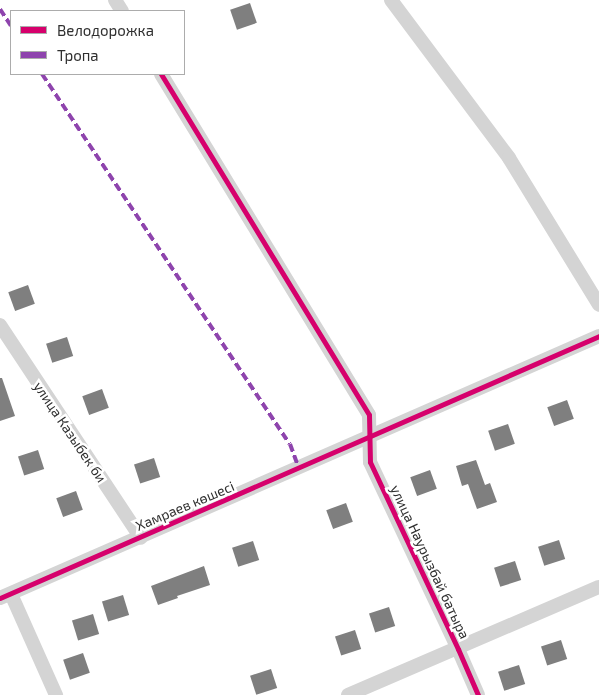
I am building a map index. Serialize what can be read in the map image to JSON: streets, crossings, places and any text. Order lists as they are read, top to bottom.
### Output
{
  "streets": {
    "street": ["улица Казыбек би", "Хамраев көшесі", "улица Наурызбай батыра"]
  },
  "crossings": [
    ["улица Казыбек би", "Хамраев көшесі"],
    ["Хамраев көшесі", "улица Наурызбай батыра"]
  ],
  "legend": ["Велодорожка", "Тропа"]
}
